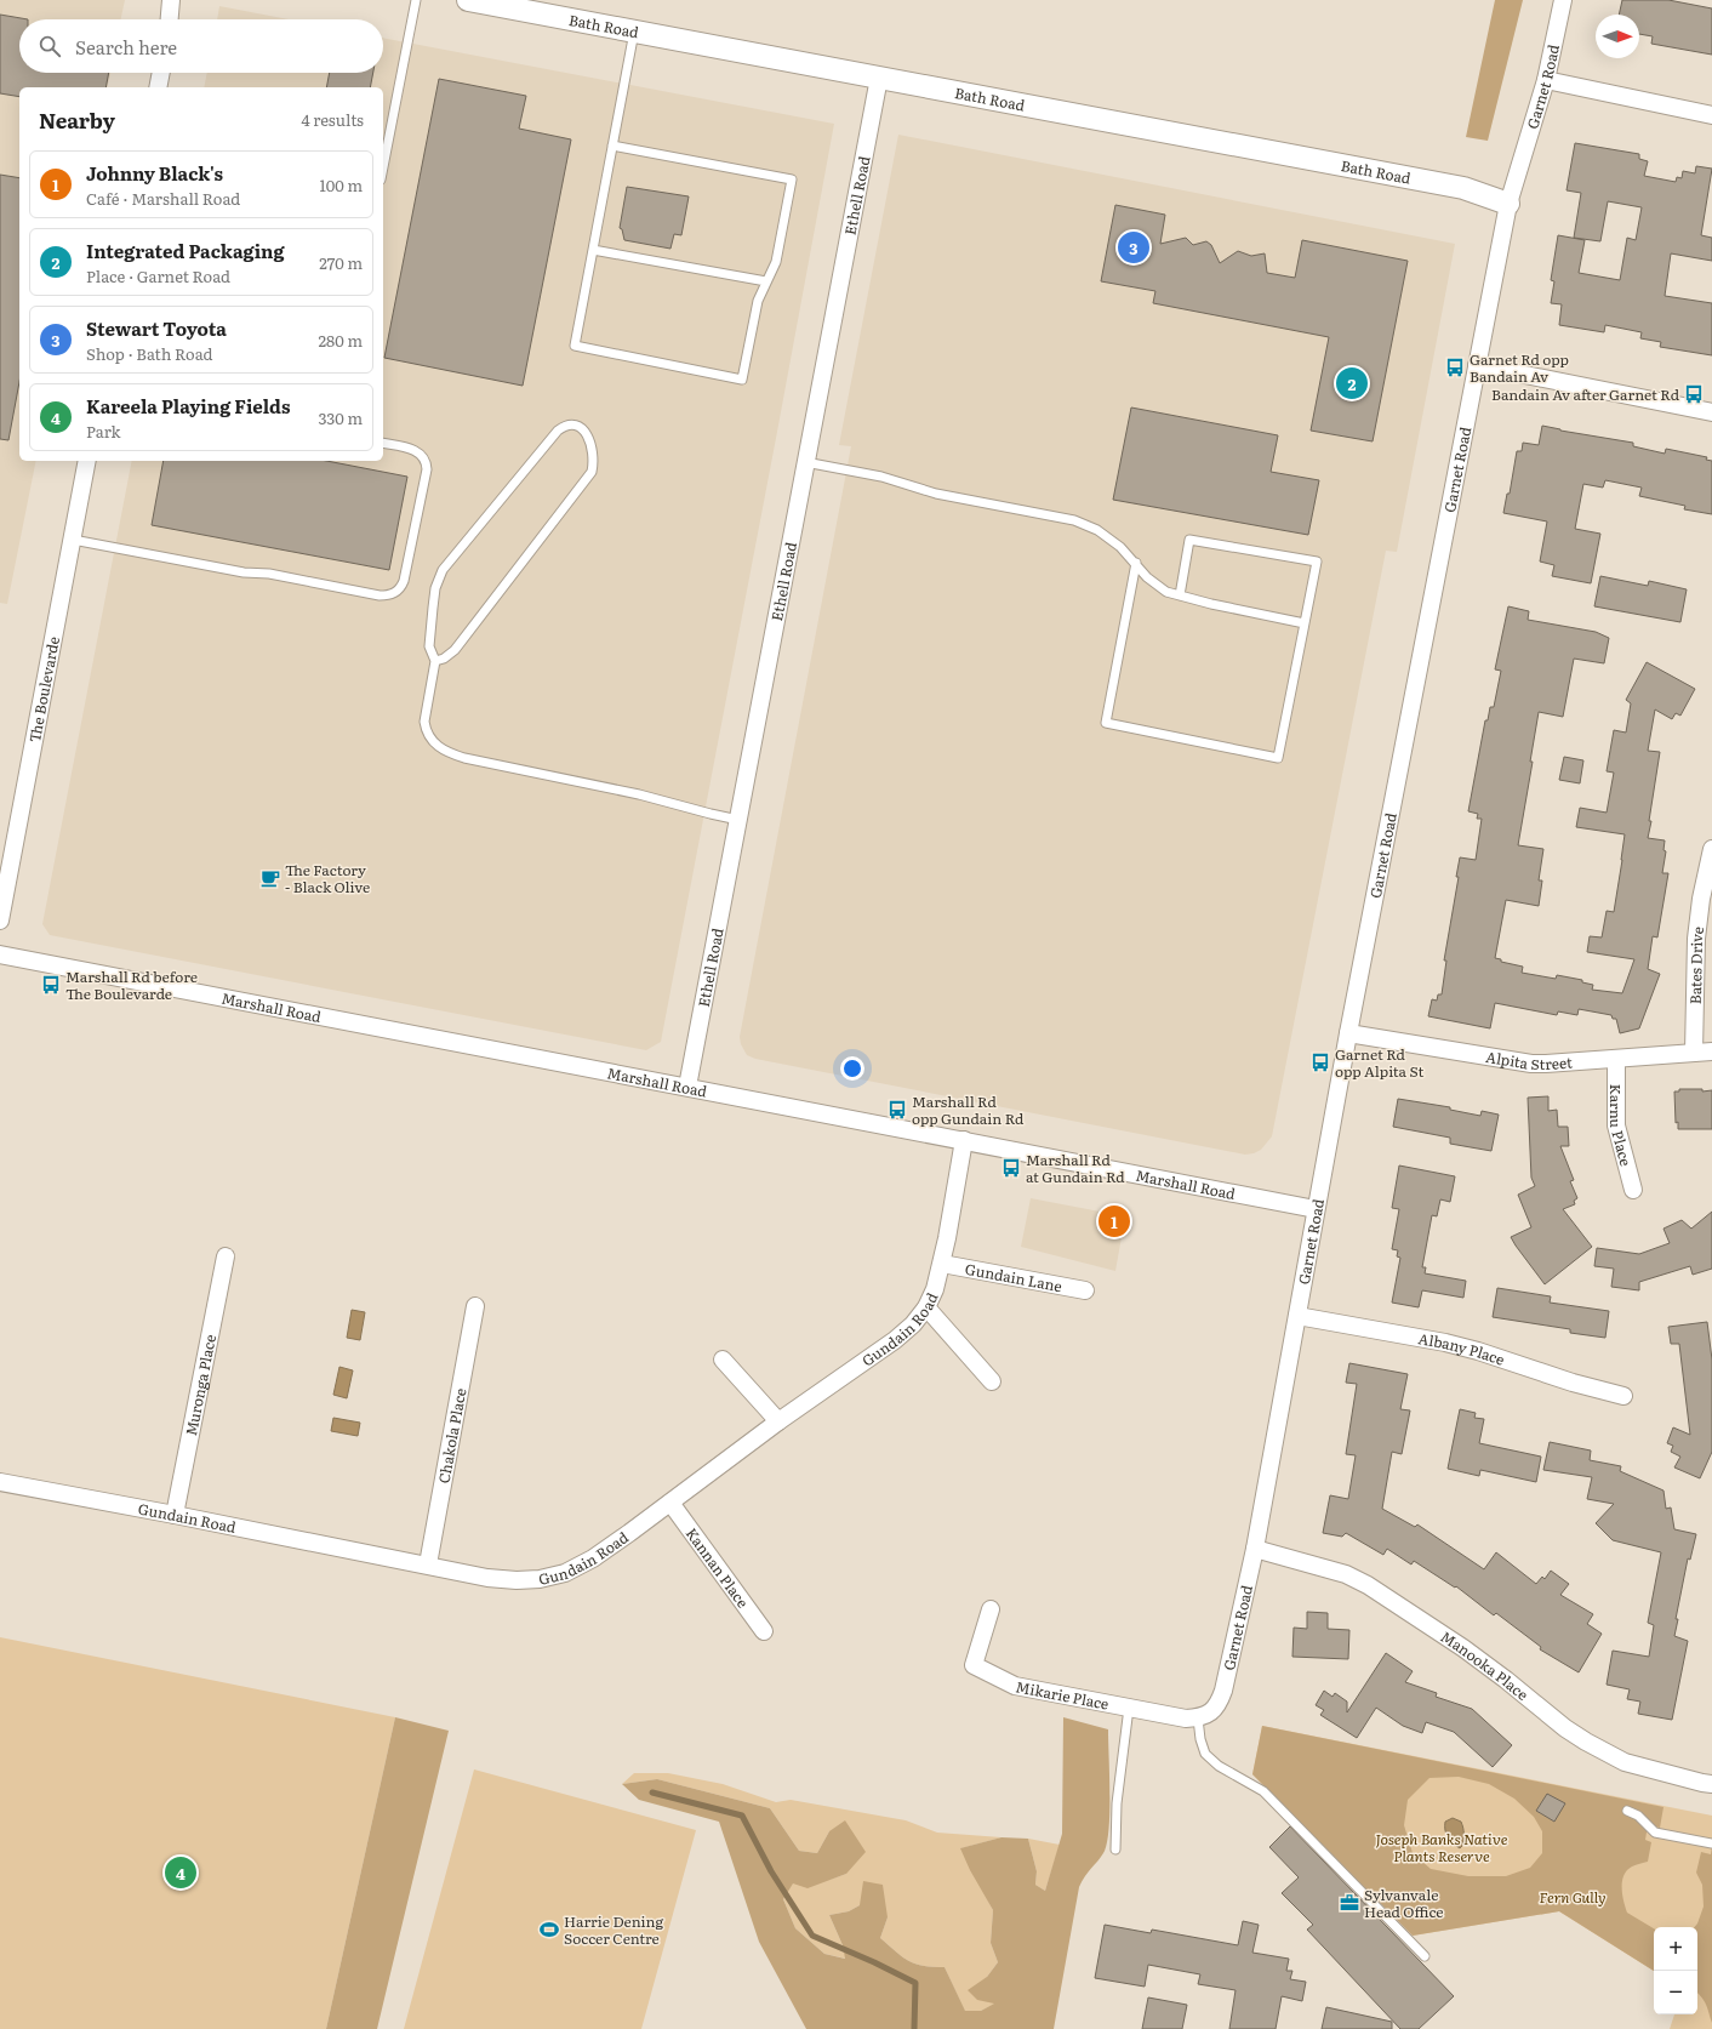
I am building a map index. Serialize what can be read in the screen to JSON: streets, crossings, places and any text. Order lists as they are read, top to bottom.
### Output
{
  "streets": {
    "street": [
      "Bath Road",
      "Garnet Road",
      "Ethell Road",
      "The Boulevarde",
      "Bates Drive",
      "Marshall Road",
      "Alpita Street",
      "Karnu Place",
      "Gundain Lane",
      "Gundain Road",
      "Albany Place",
      "Muronga Place",
      "Chakola Place",
      "Kannan Place",
      "Manooka Place",
      "Mikarie Place"
    ]
  },
  "crossings": [
    ["Bath Road", "Garnet Road"],
    ["Bath Road", "Ethell Road"],
    ["Garnet Road", "Marshall Road"],
    ["Garnet Road", "Alpita Street"],
    ["Garnet Road", "Albany Place"],
    ["Garnet Road", "Manooka Place"],
    ["Garnet Road", "Mikarie Place"],
    ["Ethell Road", "Marshall Road"],
    ["Bates Drive", "Alpita Street"],
    ["Marshall Road", "Gundain Road"],
    ["Alpita Street", "Karnu Place"],
    ["Gundain Lane", "Gundain Road"],
    ["Gundain Road", "Muronga Place"],
    ["Gundain Road", "Chakola Place"],
    ["Gundain Road", "Kannan Place"]
  ],
  "parks": ["Joseph Banks Native Plants Reserve", "Fern Gully"],
  "places": {
    "bus stop": [
      "Garnet Rd opp Bandain Av",
      "Bandain Av after Garnet Rd",
      "Marshall Rd before The Boulevarde",
      "Garnet Rd opp Alpita St",
      "Marshall Rd opp Gundain Rd",
      "Marshall Rd at Gundain Rd"
    ],
    "cafe": ["The Factory - Black Olive"],
    "office": ["Sylvanvale Head Office"],
    "sports": ["Harrie Dening Soccer Centre"]
  },
  "north": "right",
  "page": {
    "search": "Search here",
    "heading": ["Nearby", "4 results"],
    "list": [
      {
        "mark": "1",
        "name": "Johnny Black's",
        "note": "Café · Marshall Road",
        "value": "100 m"
      },
      {
        "mark": "2",
        "name": "Integrated Packaging",
        "note": "Place · Garnet Road",
        "value": "270 m"
      },
      {
        "mark": "3",
        "name": "Stewart Toyota",
        "note": "Shop · Bath Road",
        "value": "280 m"
      },
      {
        "mark": "4",
        "name": "Kareela Playing Fields",
        "note": "Park",
        "value": "330 m"
      }
    ],
    "pins": [
      "3",
      "2",
      "1",
      "4"
    ],
    "map_buttons": ["+", "−"]
  }
}
